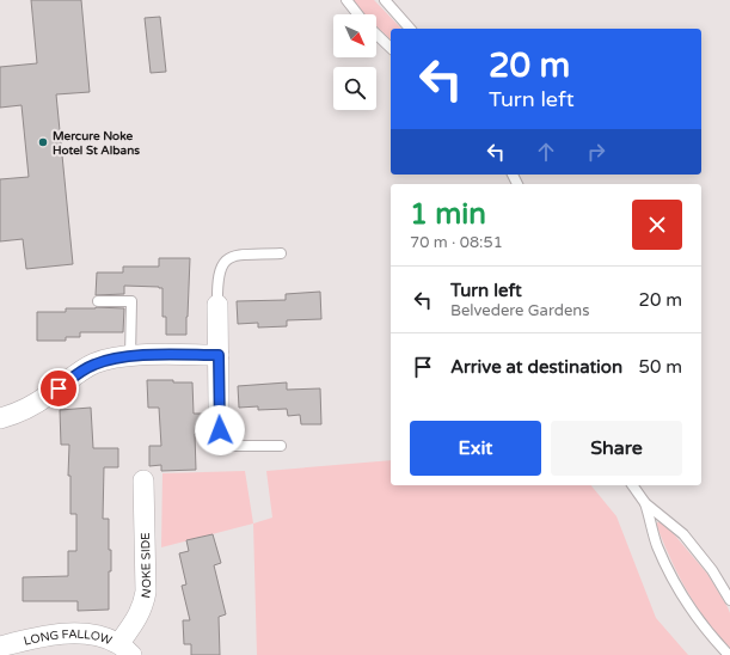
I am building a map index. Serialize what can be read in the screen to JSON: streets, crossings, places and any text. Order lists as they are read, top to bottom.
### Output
{
  "streets": {
    "street": ["NOKE SIDE", "LONG FALLOW"]
  },
  "crossings": [
    ["NOKE SIDE", "LONG FALLOW"]
  ],
  "places": ["Mercure Noke Hotel St Albans"],
  "north": "bottom right",
  "page": {
    "turn": ["20 m", "Turn left"],
    "heading": ["1 min", "70 m · 08:51"],
    "list": [
      {
        "name": "Turn left",
        "note": "Belvedere Gardens",
        "value": "20 m"
      },
      {
        "name": "Arrive at destination",
        "value": "50 m"
      }
    ],
    "buttons": ["Exit", "Share"]
  }
}
